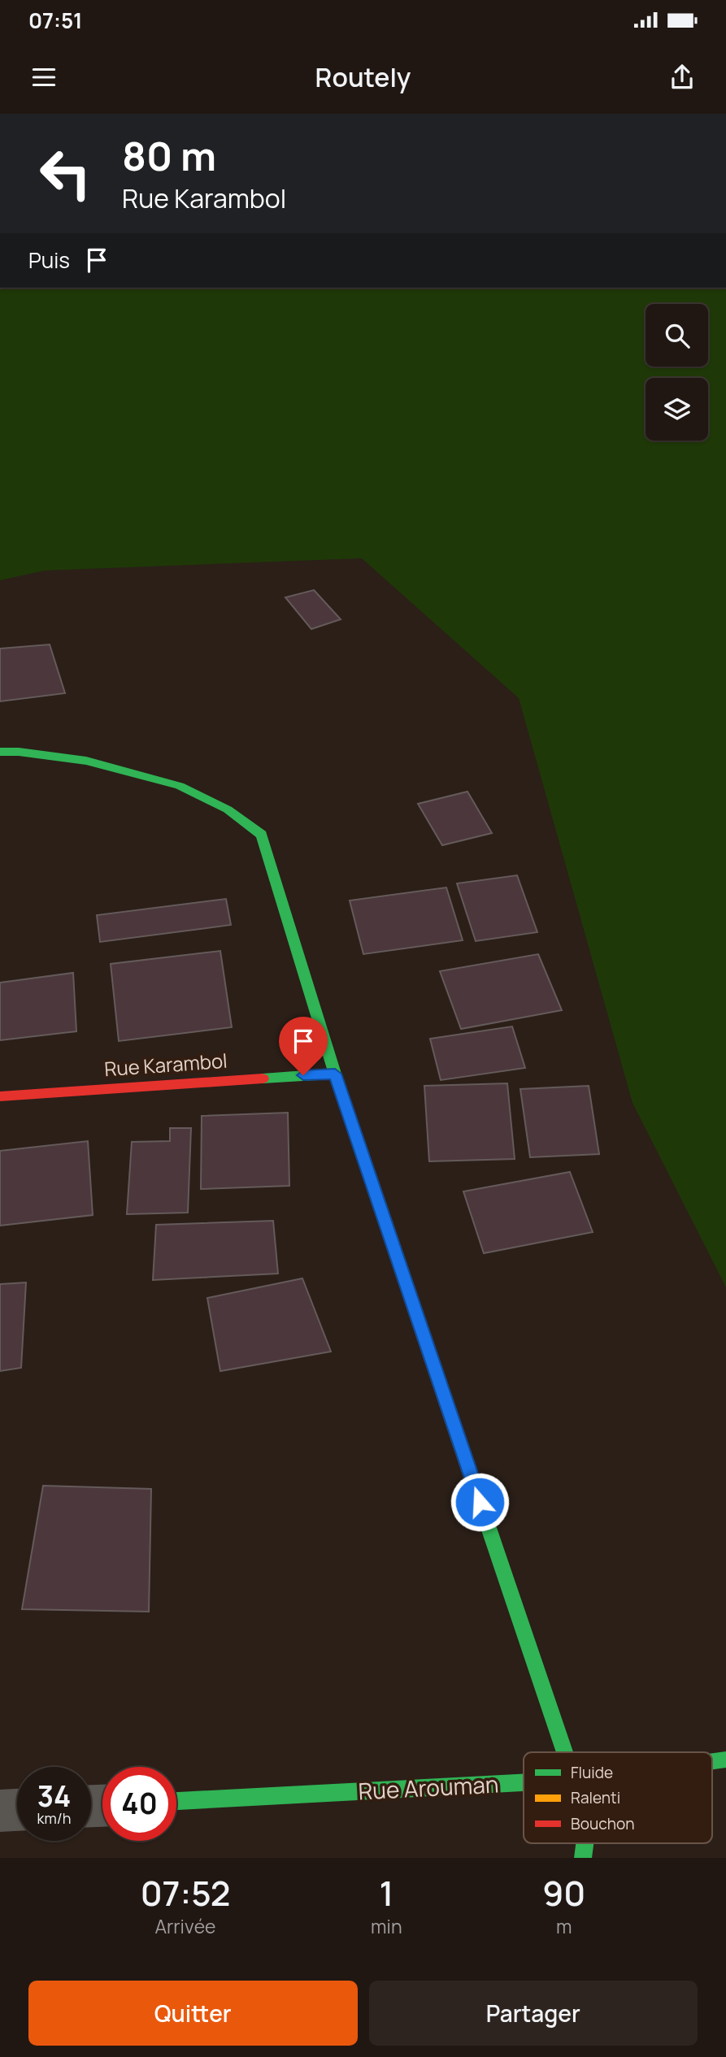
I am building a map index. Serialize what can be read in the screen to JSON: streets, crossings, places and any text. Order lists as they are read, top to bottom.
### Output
{
  "streets": {
    "street": ["Rue Karambol", "Rue Arouman"]
  },
  "legend": ["Fluide", "Ralenti", "Bouchon"],
  "page": {
    "status": "07:51",
    "header": "Routely",
    "turn": ["80 m", "Rue Karambol"],
    "then": "Puis",
    "speed": "34 km/h",
    "limit": "40",
    "eta": [
      "07:52",
      "Arrivée",
      "1",
      "min",
      "90",
      "m"
    ],
    "buttons": ["Quitter", "Partager"]
  }
}
